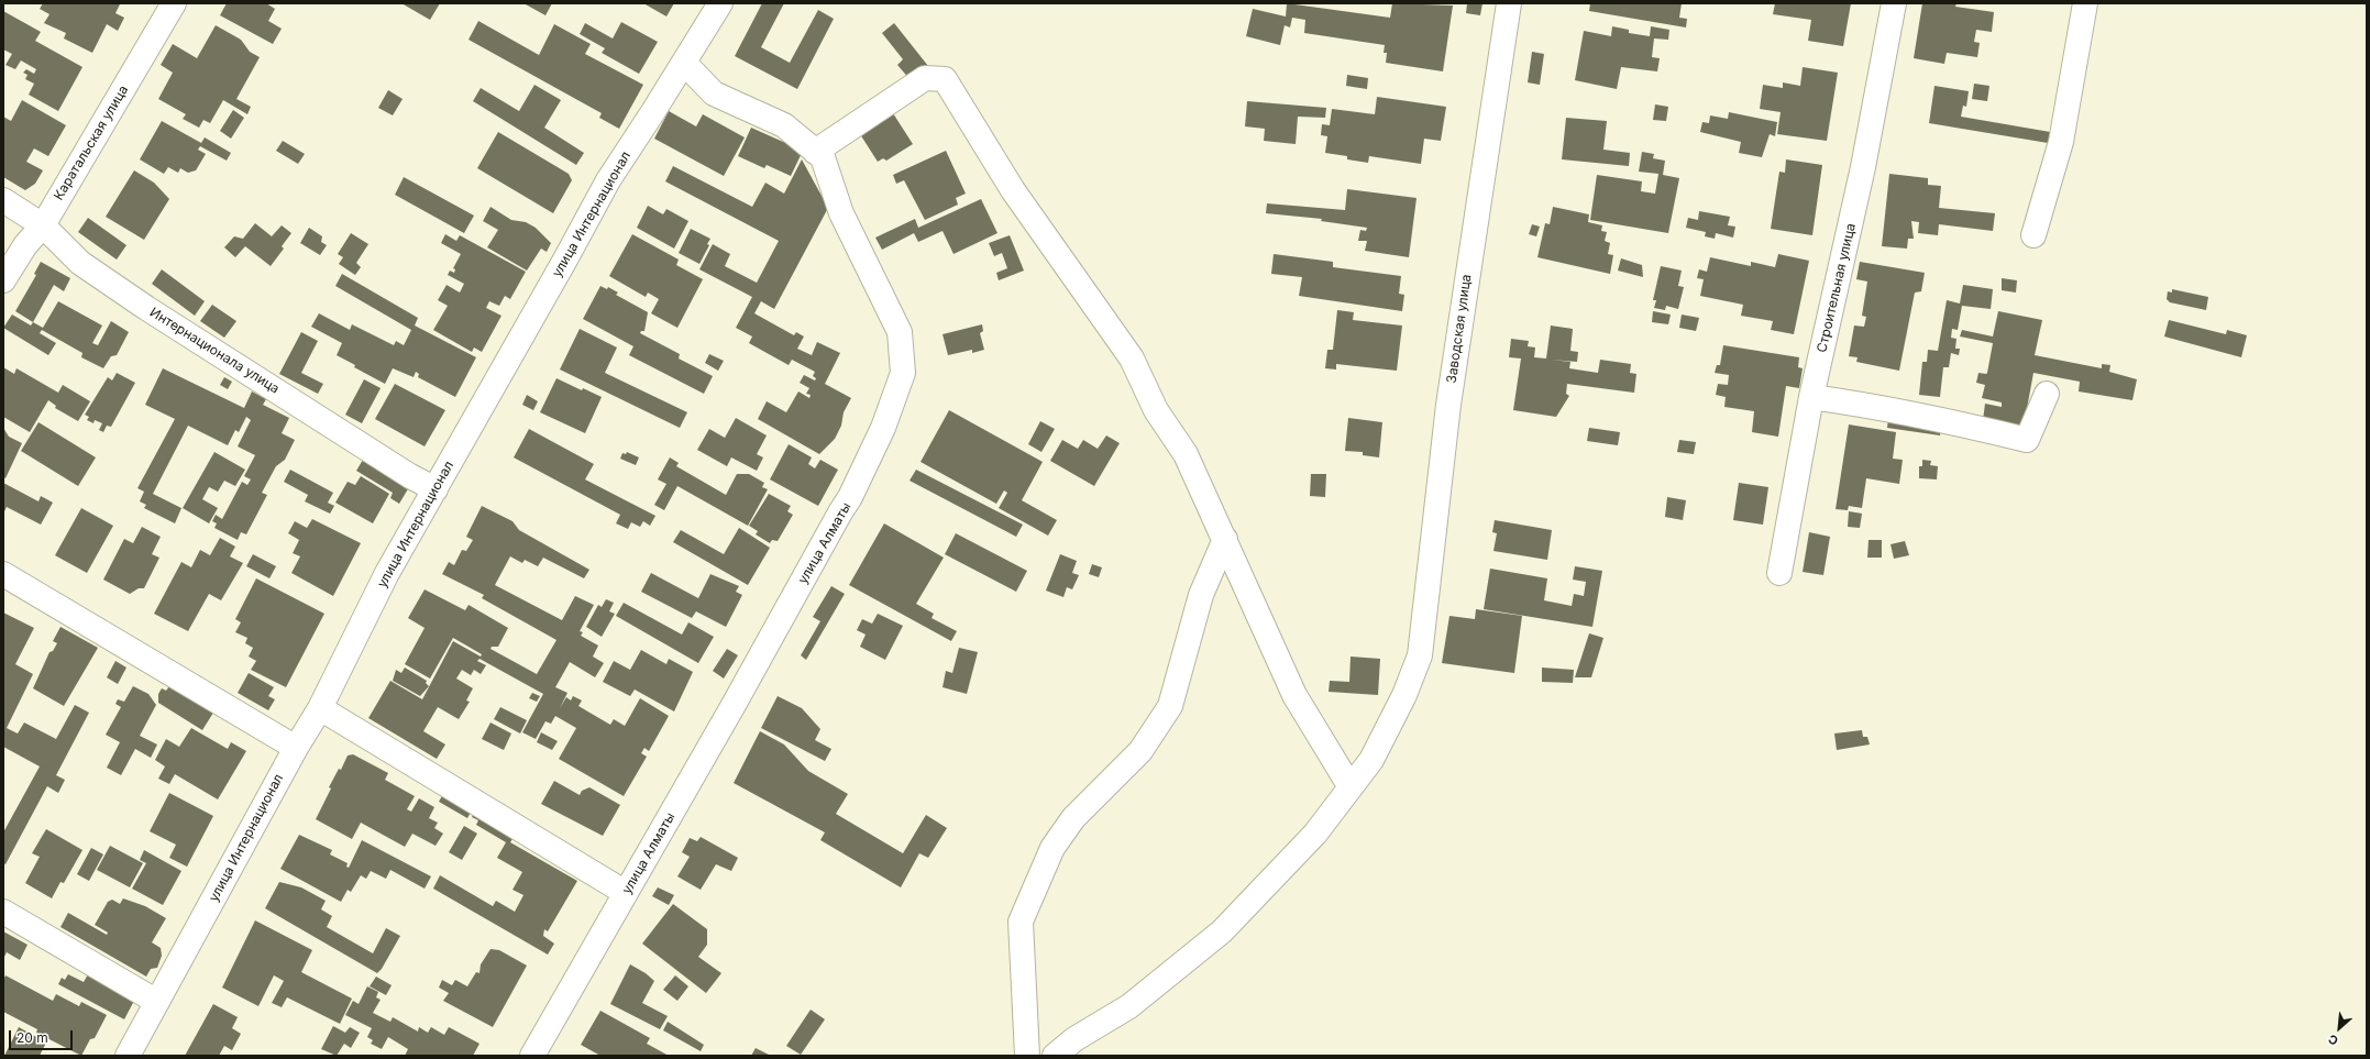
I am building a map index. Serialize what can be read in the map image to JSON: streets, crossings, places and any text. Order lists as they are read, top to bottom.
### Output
{
  "streets": {
    "street": [
      "Каратальская улица",
      "улица Интернационал",
      "Строительная улица",
      "Заводская улица",
      "Интернационала улица",
      "улица Алматы"
    ]
  },
  "crossings": [
    ["Каратальская улица", "Интернационала улица"],
    ["улица Интернационал", "Интернационала улица"],
    ["улица Интернационал", "улица Алматы"]
  ],
  "scale_bar": "20 m",
  "north": "bottom left"
}
